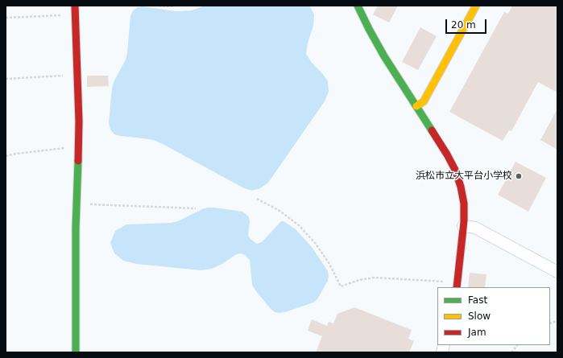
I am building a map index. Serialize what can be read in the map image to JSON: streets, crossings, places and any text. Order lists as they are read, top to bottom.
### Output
{
  "places": ["浜松市立大平台小学校"],
  "legend": ["Fast", "Slow", "Jam"],
  "scale_bar": "20 m"
}
